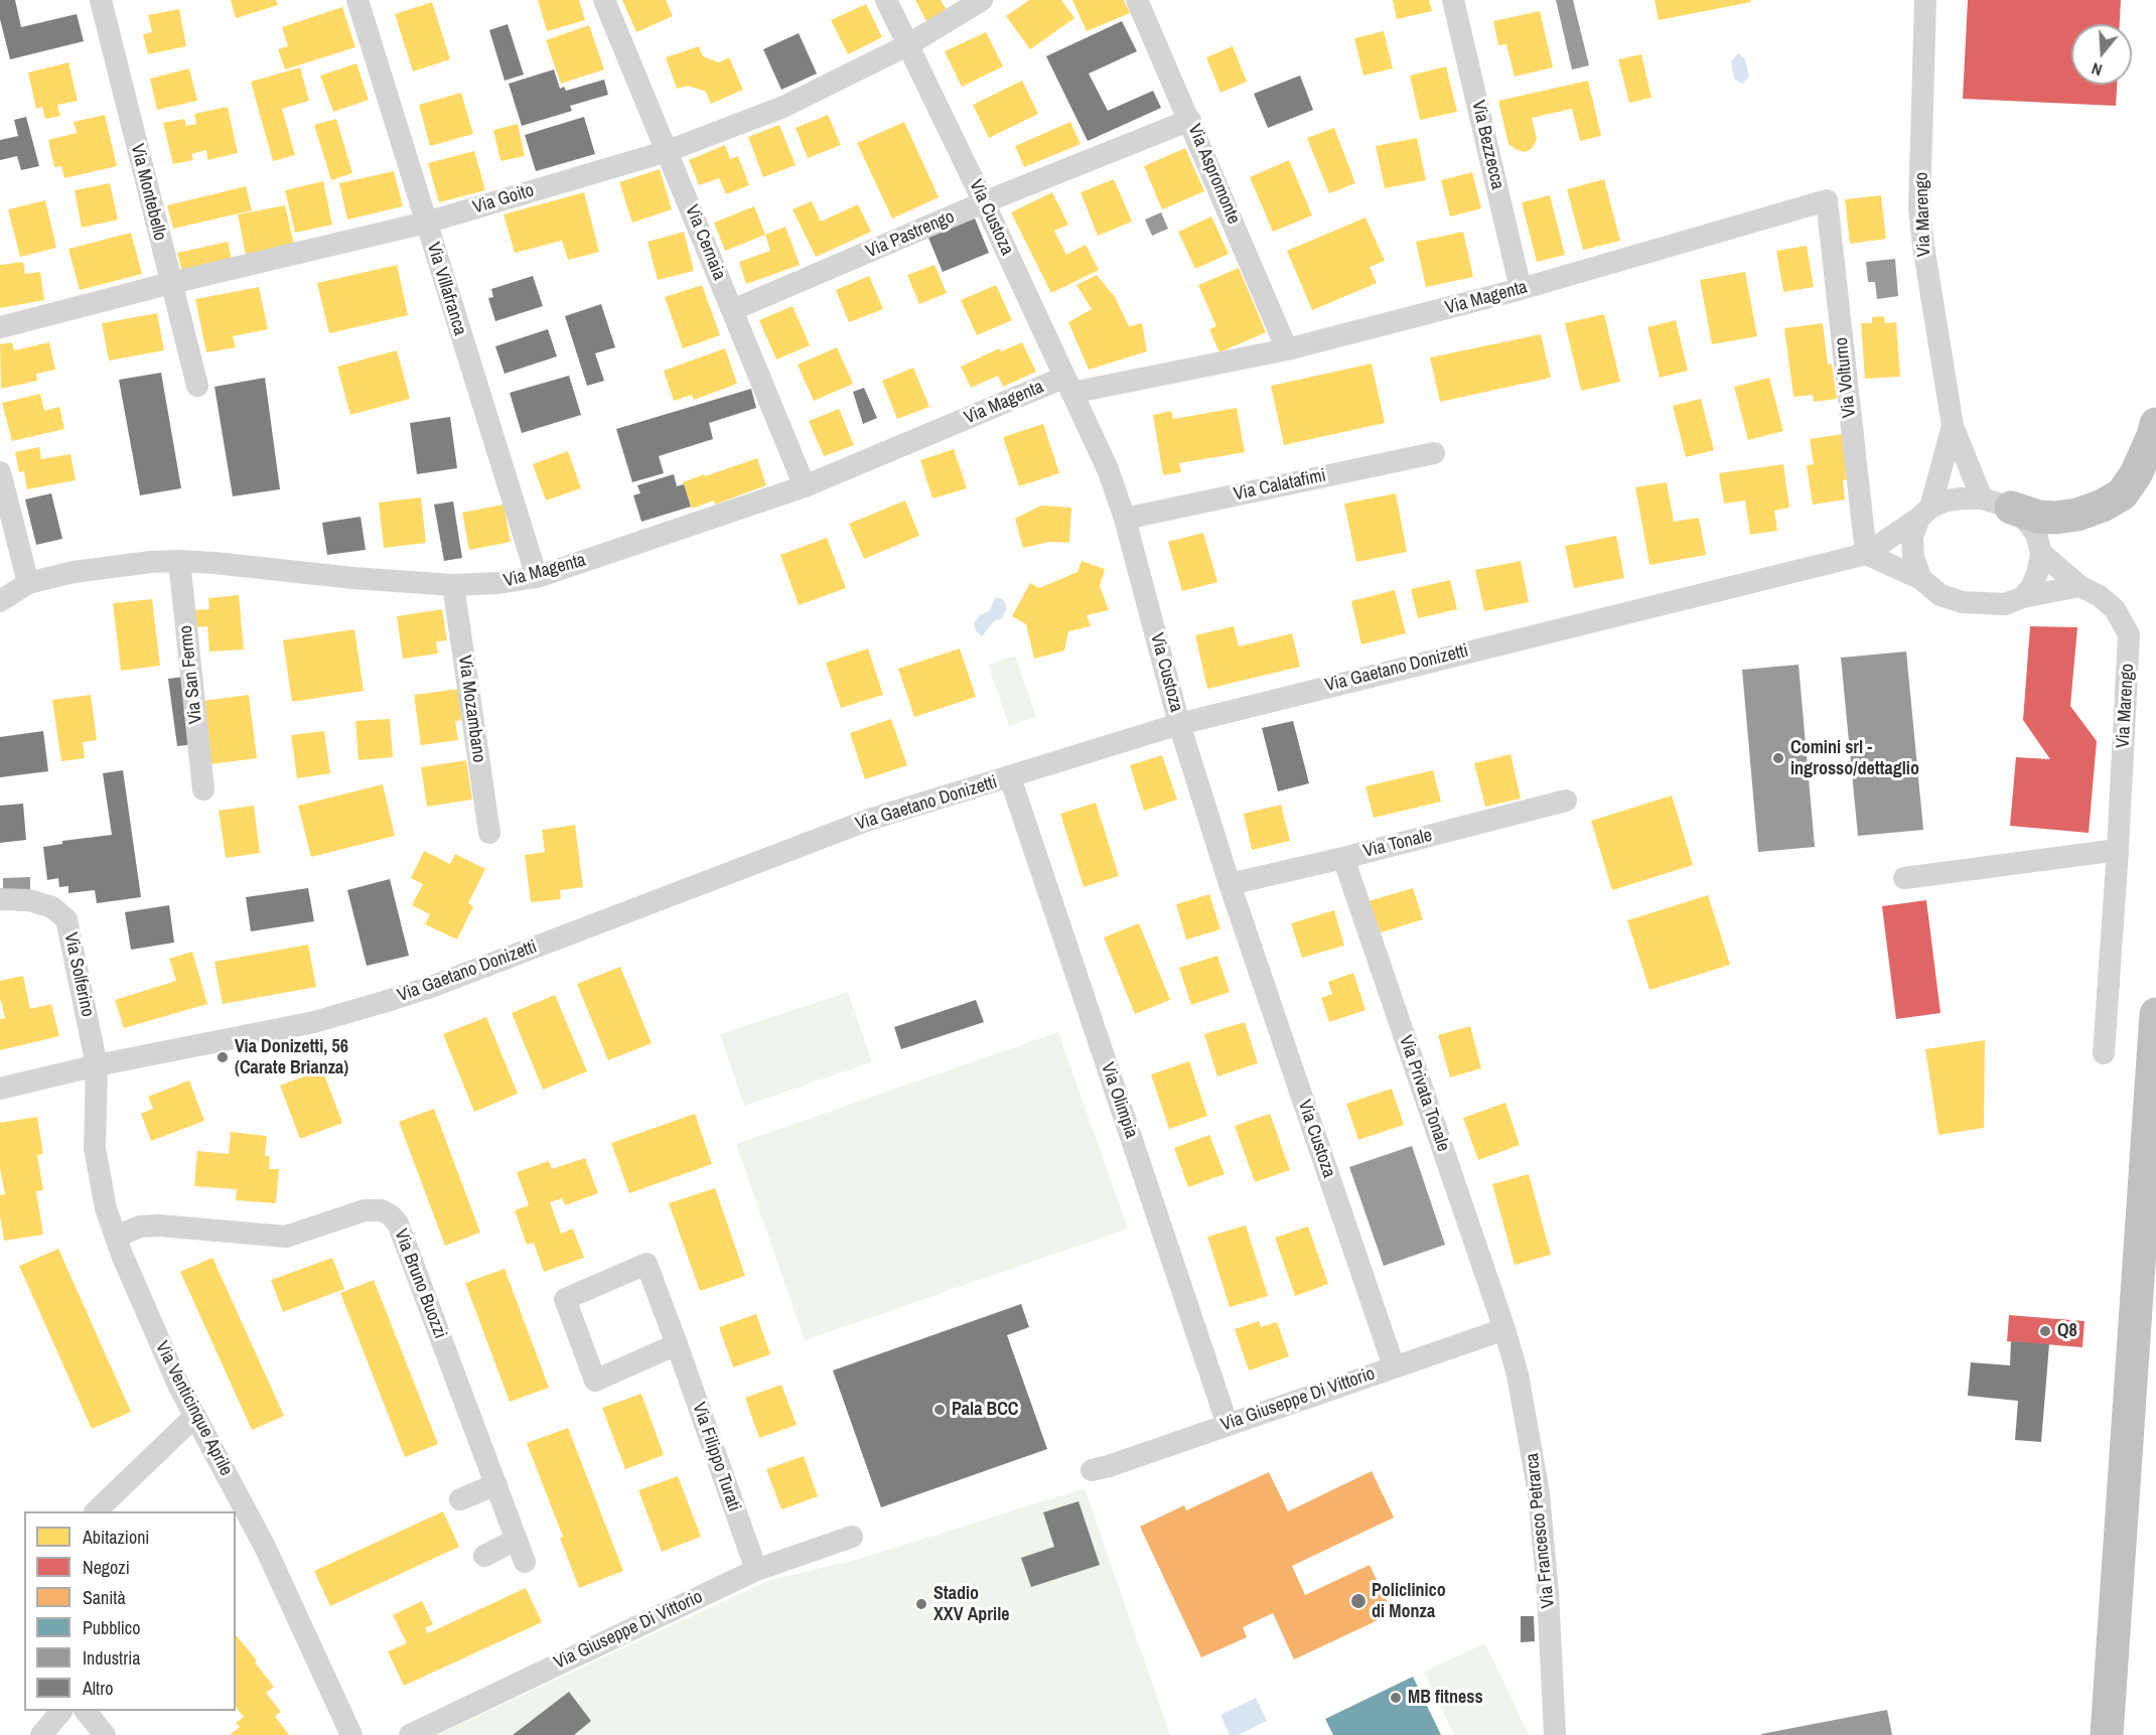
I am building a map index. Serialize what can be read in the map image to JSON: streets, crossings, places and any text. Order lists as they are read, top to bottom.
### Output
{
  "streets": {
    "street": [
      "Via Bezzecca",
      "Via Aspromonte",
      "Via Montebello",
      "Via Goito",
      "Via Marengo",
      "Via Custoza",
      "Via Pastrengo",
      "Via Cernaia",
      "Via Villafranca",
      "Via Magenta",
      "Via Volturno",
      "Via Calatafimi",
      "Via Gaetano Donizetti",
      "Via San Fermo",
      "Via Mozambano",
      "Via Tonale",
      "Via Solferino",
      "Via Privata Tonale",
      "Via Olimpia",
      "Via Bruno Buozzi",
      "Via Giuseppe Di Vittorio",
      "Via Venticinque Aprile",
      "Via Filippo Turati",
      "Via Francesco Petrarca"
    ]
  },
  "crossings": [
    ["Via Bezzecca", "Via Magenta"],
    ["Via Aspromonte", "Via Pastrengo"],
    ["Via Aspromonte", "Via Magenta"],
    ["Via Montebello", "Via Goito"],
    ["Via Goito", "Via Custoza"],
    ["Via Goito", "Via Cernaia"],
    ["Via Goito", "Via Villafranca"],
    ["Via Marengo", "Via Gaetano Donizetti"],
    ["Via Custoza", "Via Pastrengo"],
    ["Via Custoza", "Via Magenta"],
    ["Via Custoza", "Via Calatafimi"],
    ["Via Custoza", "Via Gaetano Donizetti"],
    ["Via Custoza", "Via Tonale"],
    ["Via Custoza", "Via Giuseppe Di Vittorio"],
    ["Via Pastrengo", "Via Cernaia"],
    ["Via Cernaia", "Via Magenta"],
    ["Via Villafranca", "Via Magenta"],
    ["Via Magenta", "Via Volturno"],
    ["Via Magenta", "Via San Fermo"],
    ["Via Magenta", "Via Mozambano"],
    ["Via Volturno", "Via Gaetano Donizetti"],
    ["Via Gaetano Donizetti", "Via Solferino"],
    ["Via Gaetano Donizetti", "Via Olimpia"],
    ["Via Gaetano Donizetti", "Via Venticinque Aprile"],
    ["Via Tonale", "Via Privata Tonale"],
    ["Via Solferino", "Via Venticinque Aprile"],
    ["Via Privata Tonale", "Via Giuseppe Di Vittorio"],
    ["Via Privata Tonale", "Via Francesco Petrarca"],
    ["Via Olimpia", "Via Giuseppe Di Vittorio"],
    ["Via Bruno Buozzi", "Via Venticinque Aprile"],
    ["Via Giuseppe Di Vittorio", "Via Filippo Turati"],
    ["Via Giuseppe Di Vittorio", "Via Francesco Petrarca"]
  ],
  "places": [
    "Comini srl - ingrosso/dettaglio",
    "Via Donizetti, 56 (Carate Brianza)",
    "Q8",
    "Pala BCC",
    "Policlinico di Monza",
    "Stadio XXV Aprile",
    "MB fitness"
  ],
  "legend": [
    "Abitazioni",
    "Negozi",
    "Sanità",
    "Pubblico",
    "Industria",
    "Altro"
  ],
  "north": "bottom"
}
